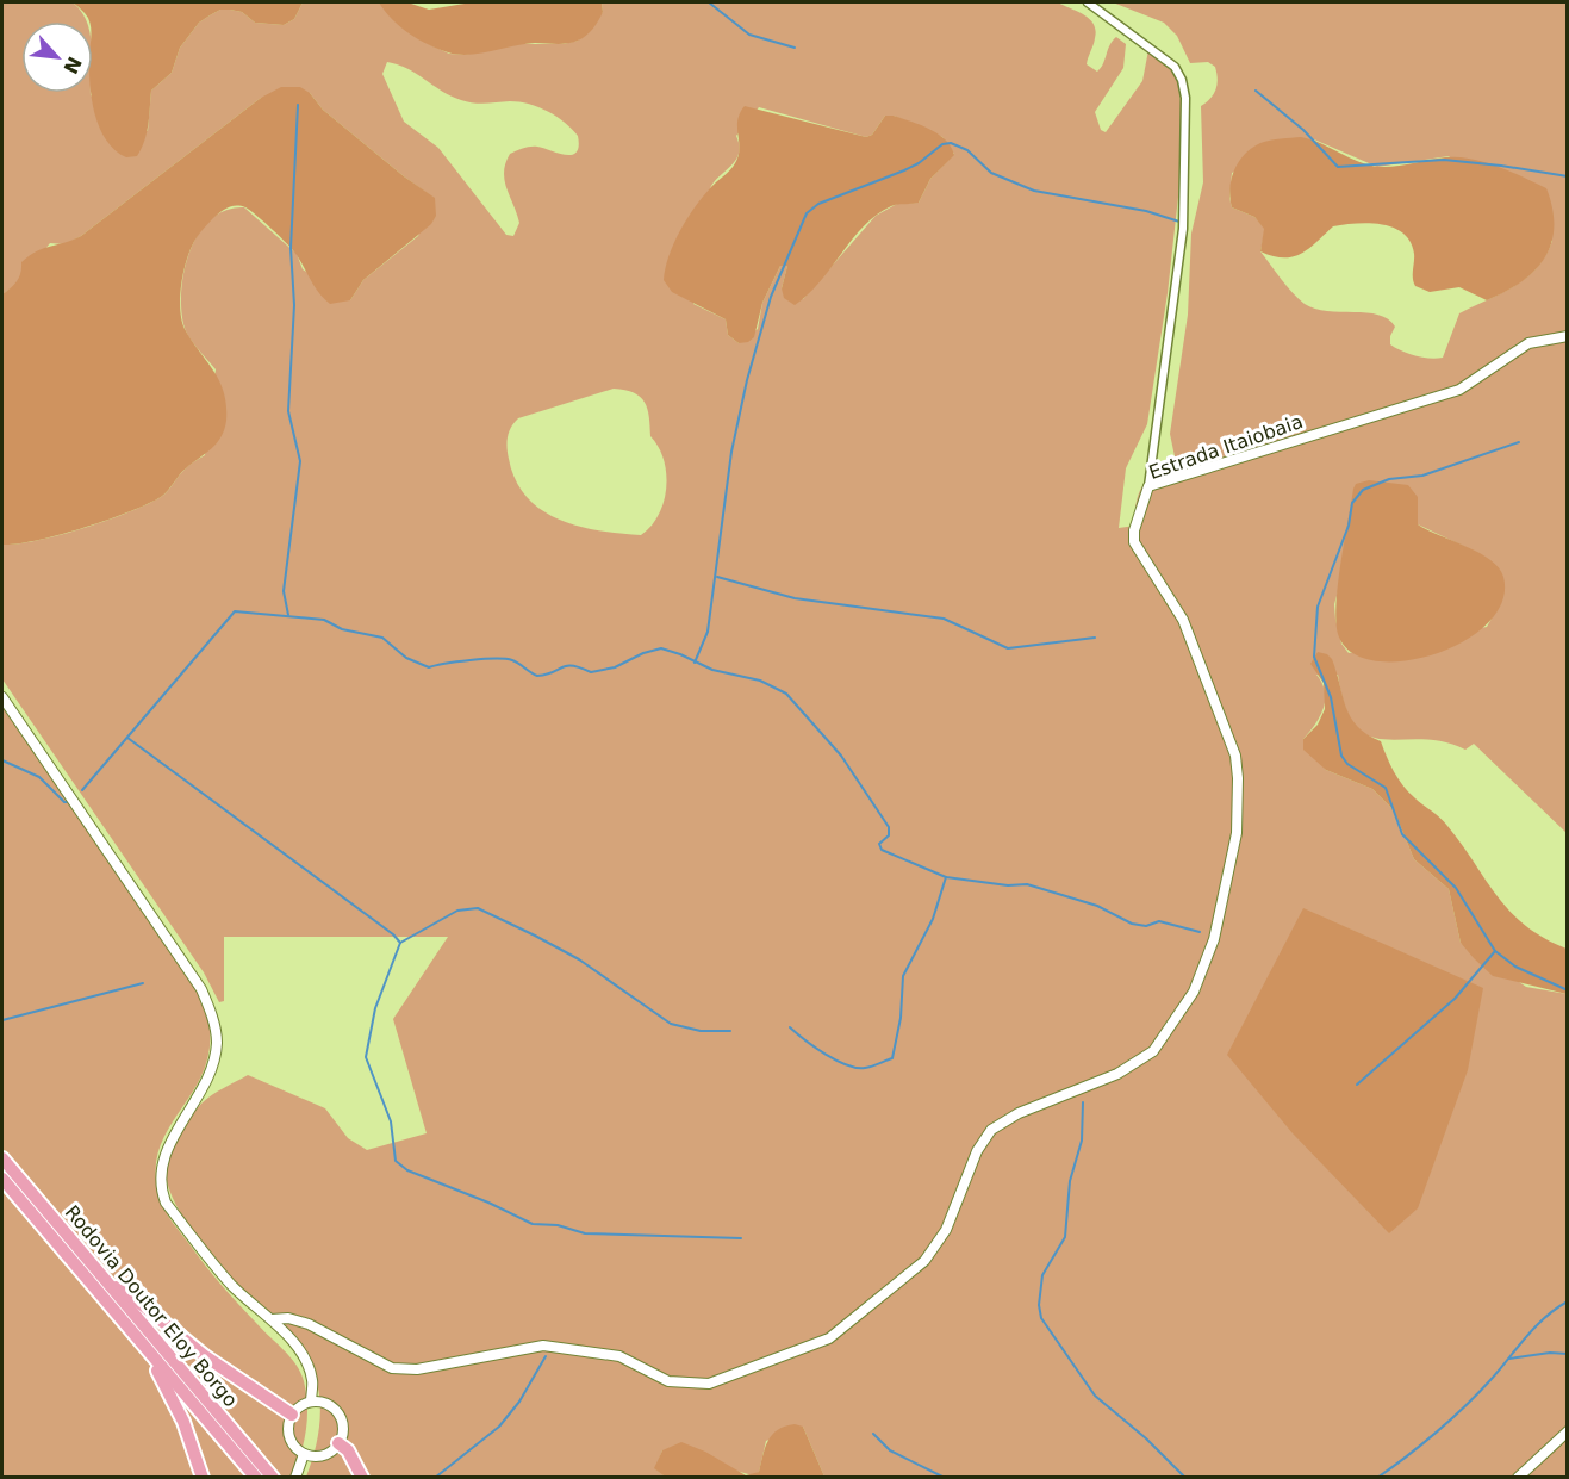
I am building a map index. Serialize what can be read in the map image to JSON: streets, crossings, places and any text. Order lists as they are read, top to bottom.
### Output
{
  "streets": {
    "highway": ["Rodovia Doutor Eloy Borgo"],
    "street": ["Estrada Itaiobaia"]
  },
  "north": "bottom right"
}
